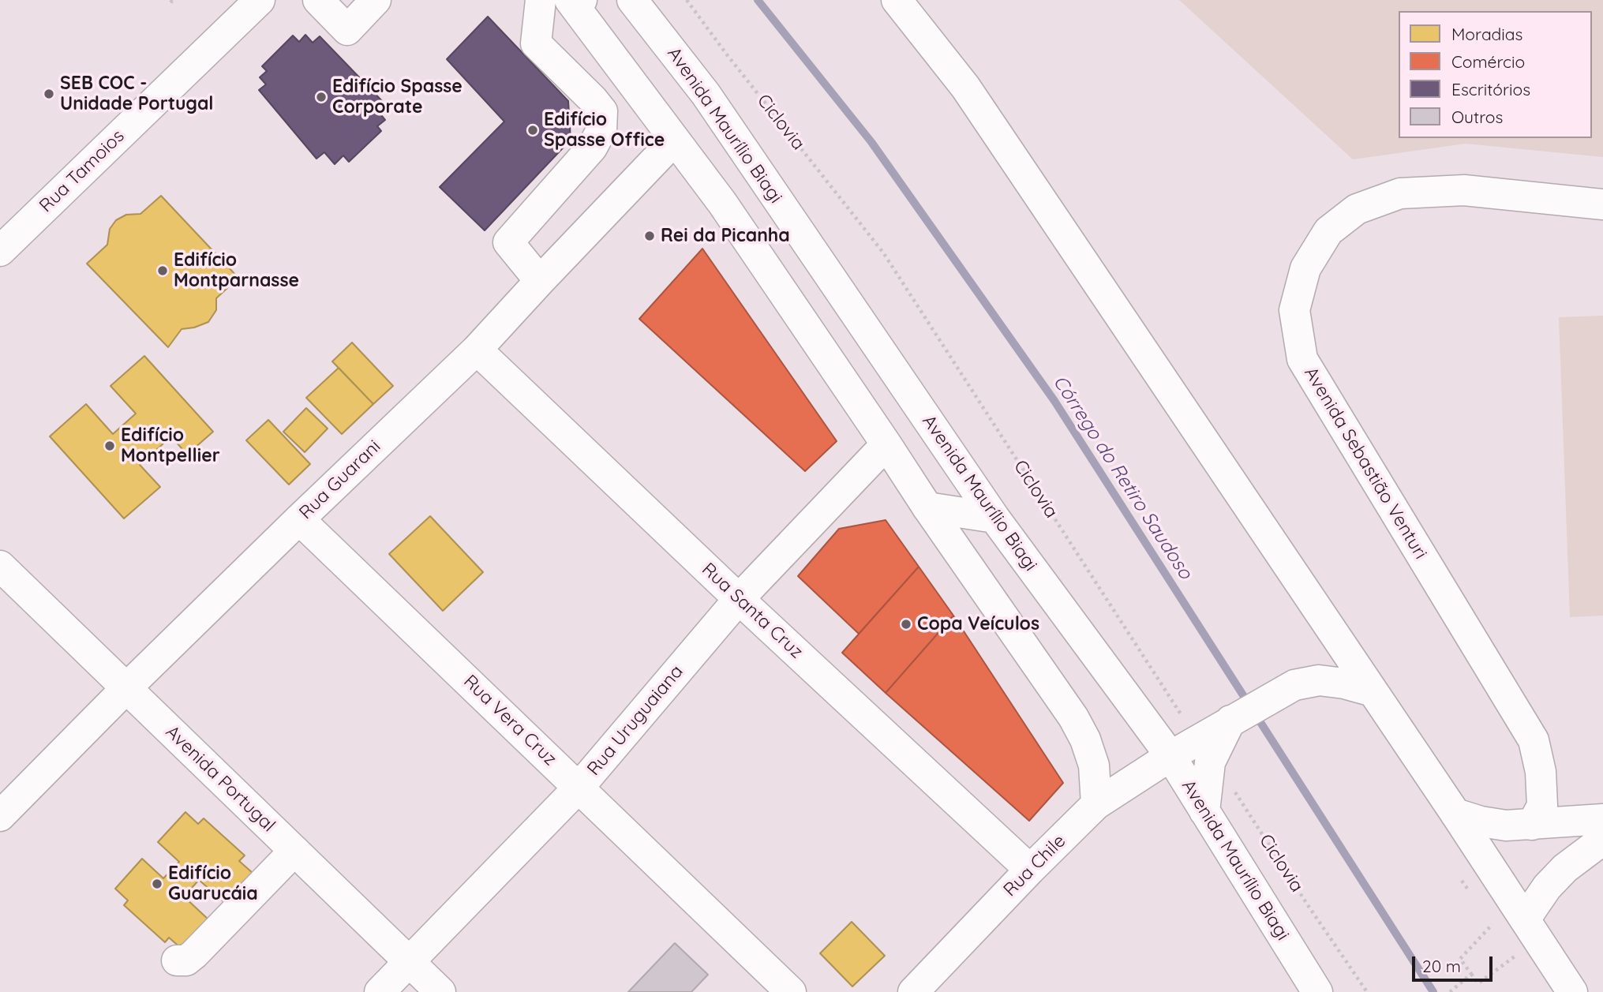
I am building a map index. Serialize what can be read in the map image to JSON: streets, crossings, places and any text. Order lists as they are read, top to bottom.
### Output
{
  "streets": {
    "street": [
      "Avenida Maurílio Biagi",
      "Rua Tamoios",
      "Avenida Sebastião Venturi",
      "Rua Guarani",
      "Rua Santa Cruz",
      "Rua Vera Cruz",
      "Rua Uruguaiana",
      "Avenida Portugal",
      "Rua Chile"
    ],
    "path": ["Ciclovia"]
  },
  "crossings": [
    ["Ciclovia", "Rua Chile"],
    ["Avenida Maurílio Biagi", "Rua Chile"],
    ["Rua Guarani", "Rua Santa Cruz"],
    ["Rua Guarani", "Rua Vera Cruz"],
    ["Rua Guarani", "Avenida Portugal"],
    ["Rua Santa Cruz", "Rua Uruguaiana"],
    ["Rua Santa Cruz", "Rua Chile"],
    ["Rua Vera Cruz", "Rua Uruguaiana"],
    ["Rua Uruguaiana", "Avenida Portugal"]
  ],
  "water": ["Córrego do Retiro Saudoso"],
  "places": [
    "SEB COC - Unidade Portugal",
    "Edifício Spasse Corporate",
    "Edifício Spasse Office",
    "Rei da Picanha",
    "Edifício Montparnasse",
    "Edifício Montpellier",
    "Copa Veículos",
    "Edifício Guarucáia"
  ],
  "legend": [
    "Moradias",
    "Comércio",
    "Escritórios",
    "Outros"
  ],
  "scale_bar": "20 m"
}
